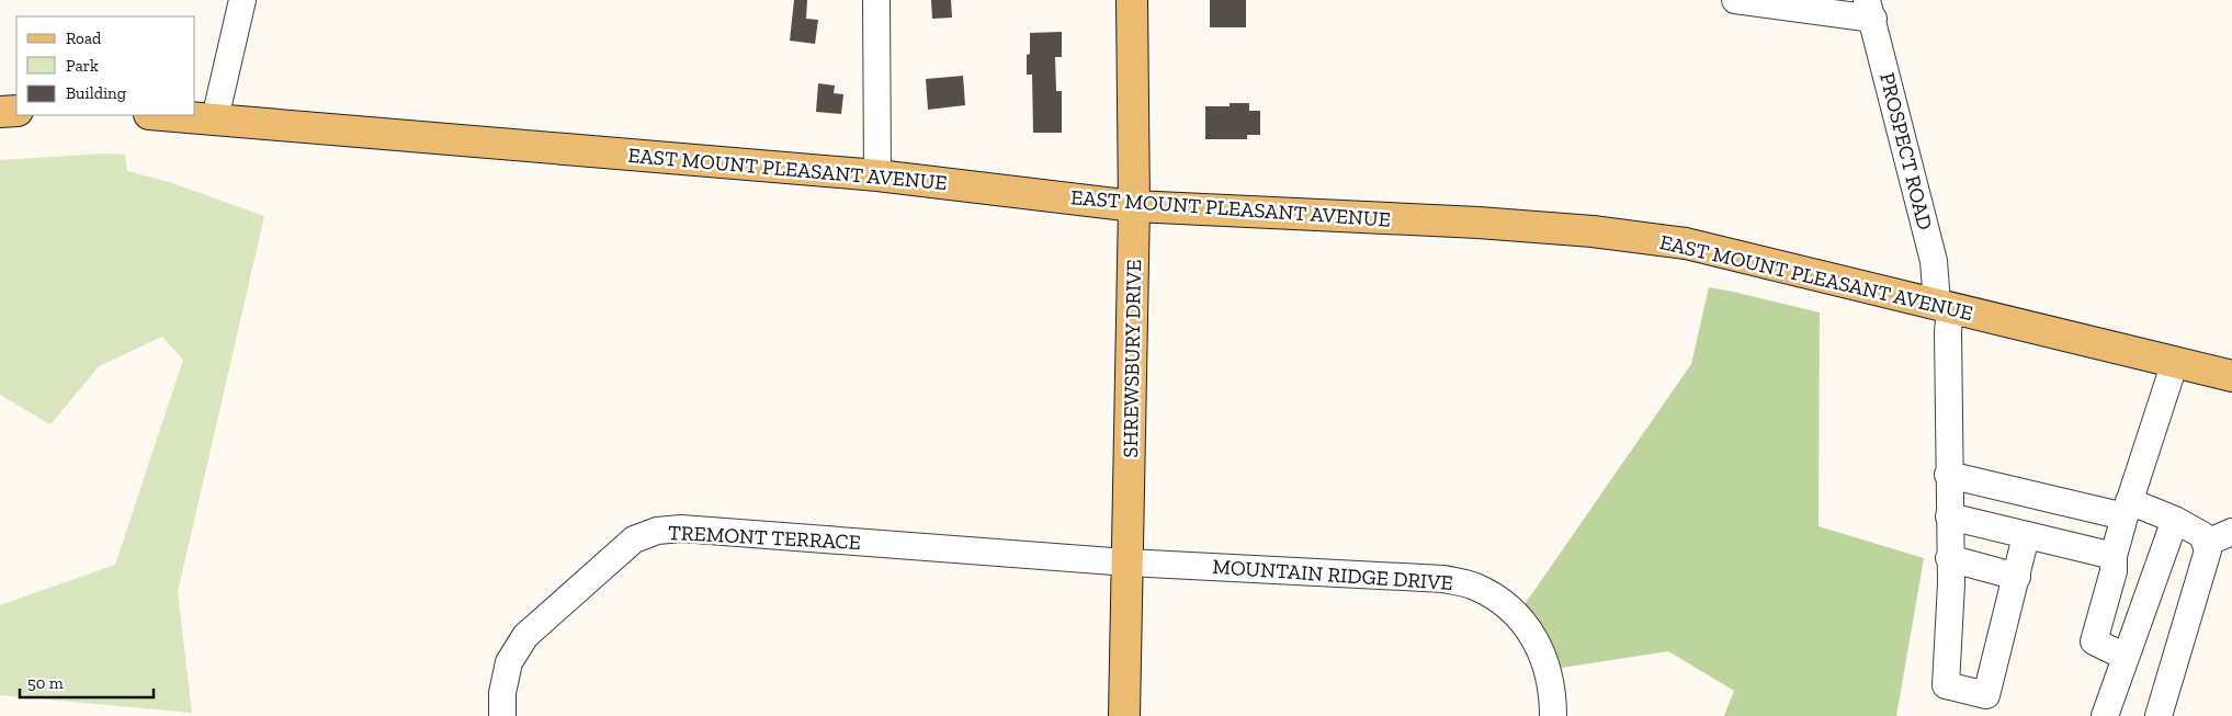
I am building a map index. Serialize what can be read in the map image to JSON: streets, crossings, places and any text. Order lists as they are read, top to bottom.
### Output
{
  "streets": {
    "main road": ["EAST MOUNT PLEASANT AVENUE", "SHREWSBURY DRIVE"],
    "street": ["PROSPECT ROAD", "TREMONT TERRACE", "MOUNTAIN RIDGE DRIVE"]
  },
  "crossings": [
    ["PROSPECT ROAD", "EAST MOUNT PLEASANT AVENUE"],
    ["EAST MOUNT PLEASANT AVENUE", "SHREWSBURY DRIVE"],
    ["SHREWSBURY DRIVE", "TREMONT TERRACE"],
    ["SHREWSBURY DRIVE", "MOUNTAIN RIDGE DRIVE"],
    ["TREMONT TERRACE", "MOUNTAIN RIDGE DRIVE"]
  ],
  "legend": ["Road", "Park", "Building"],
  "scale_bar": "50 m"
}
